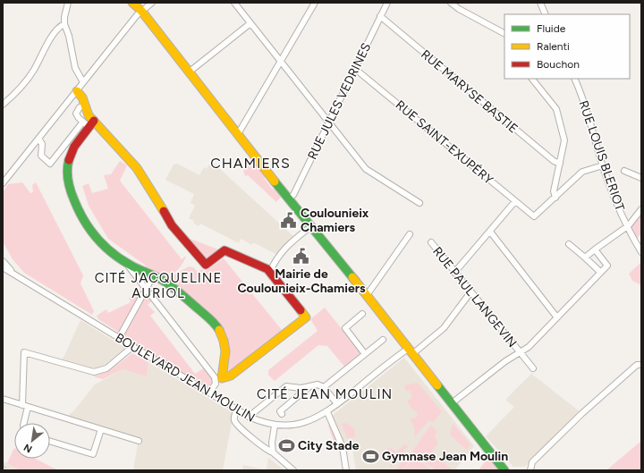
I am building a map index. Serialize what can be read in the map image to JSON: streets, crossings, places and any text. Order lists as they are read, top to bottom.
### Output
{
  "streets": {
    "street": [
      "RUE MARYSE BASTIE",
      "RUE JULES VEDRINES",
      "RUE SAINT-EXUPÉRY",
      "RUE LOUIS BLERIOT",
      "RUE PAUL LANGEVIN",
      "BOULEVARD JEAN MOULIN"
    ]
  },
  "crossings": [
    ["RUE MARYSE BASTIE", "RUE JULES VEDRINES"],
    ["RUE JULES VEDRINES", "RUE SAINT-EXUPÉRY"],
    ["RUE PAUL LANGEVIN", "BOULEVARD JEAN MOULIN"]
  ],
  "districts": ["CHAMIERS", "CITÉ JACQUELINE AURIOL", "CITÉ JEAN MOULIN"],
  "places": {
    "public building": ["Coulounieix Chamiers", "Mairie de Coulounieix-Chamiers"],
    "sports": ["City Stade", "Gymnase Jean Moulin"]
  },
  "legend": ["Fluide", "Ralenti", "Bouchon"],
  "north": "bottom left"
}
